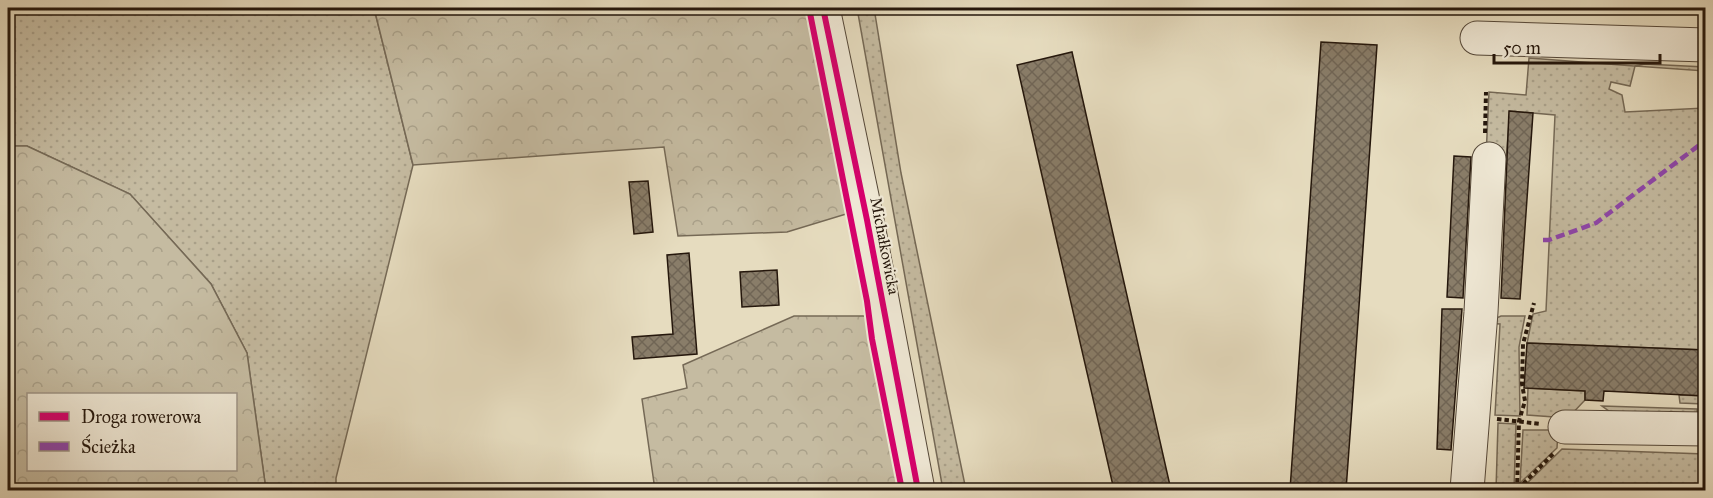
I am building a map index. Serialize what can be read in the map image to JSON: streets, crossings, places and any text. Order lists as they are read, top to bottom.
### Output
{
  "streets": {
    "street": ["Michałkowicka"]
  },
  "legend": ["Droga rowerowa", "Ścieżka"],
  "scale_bar": "50 m"
}
